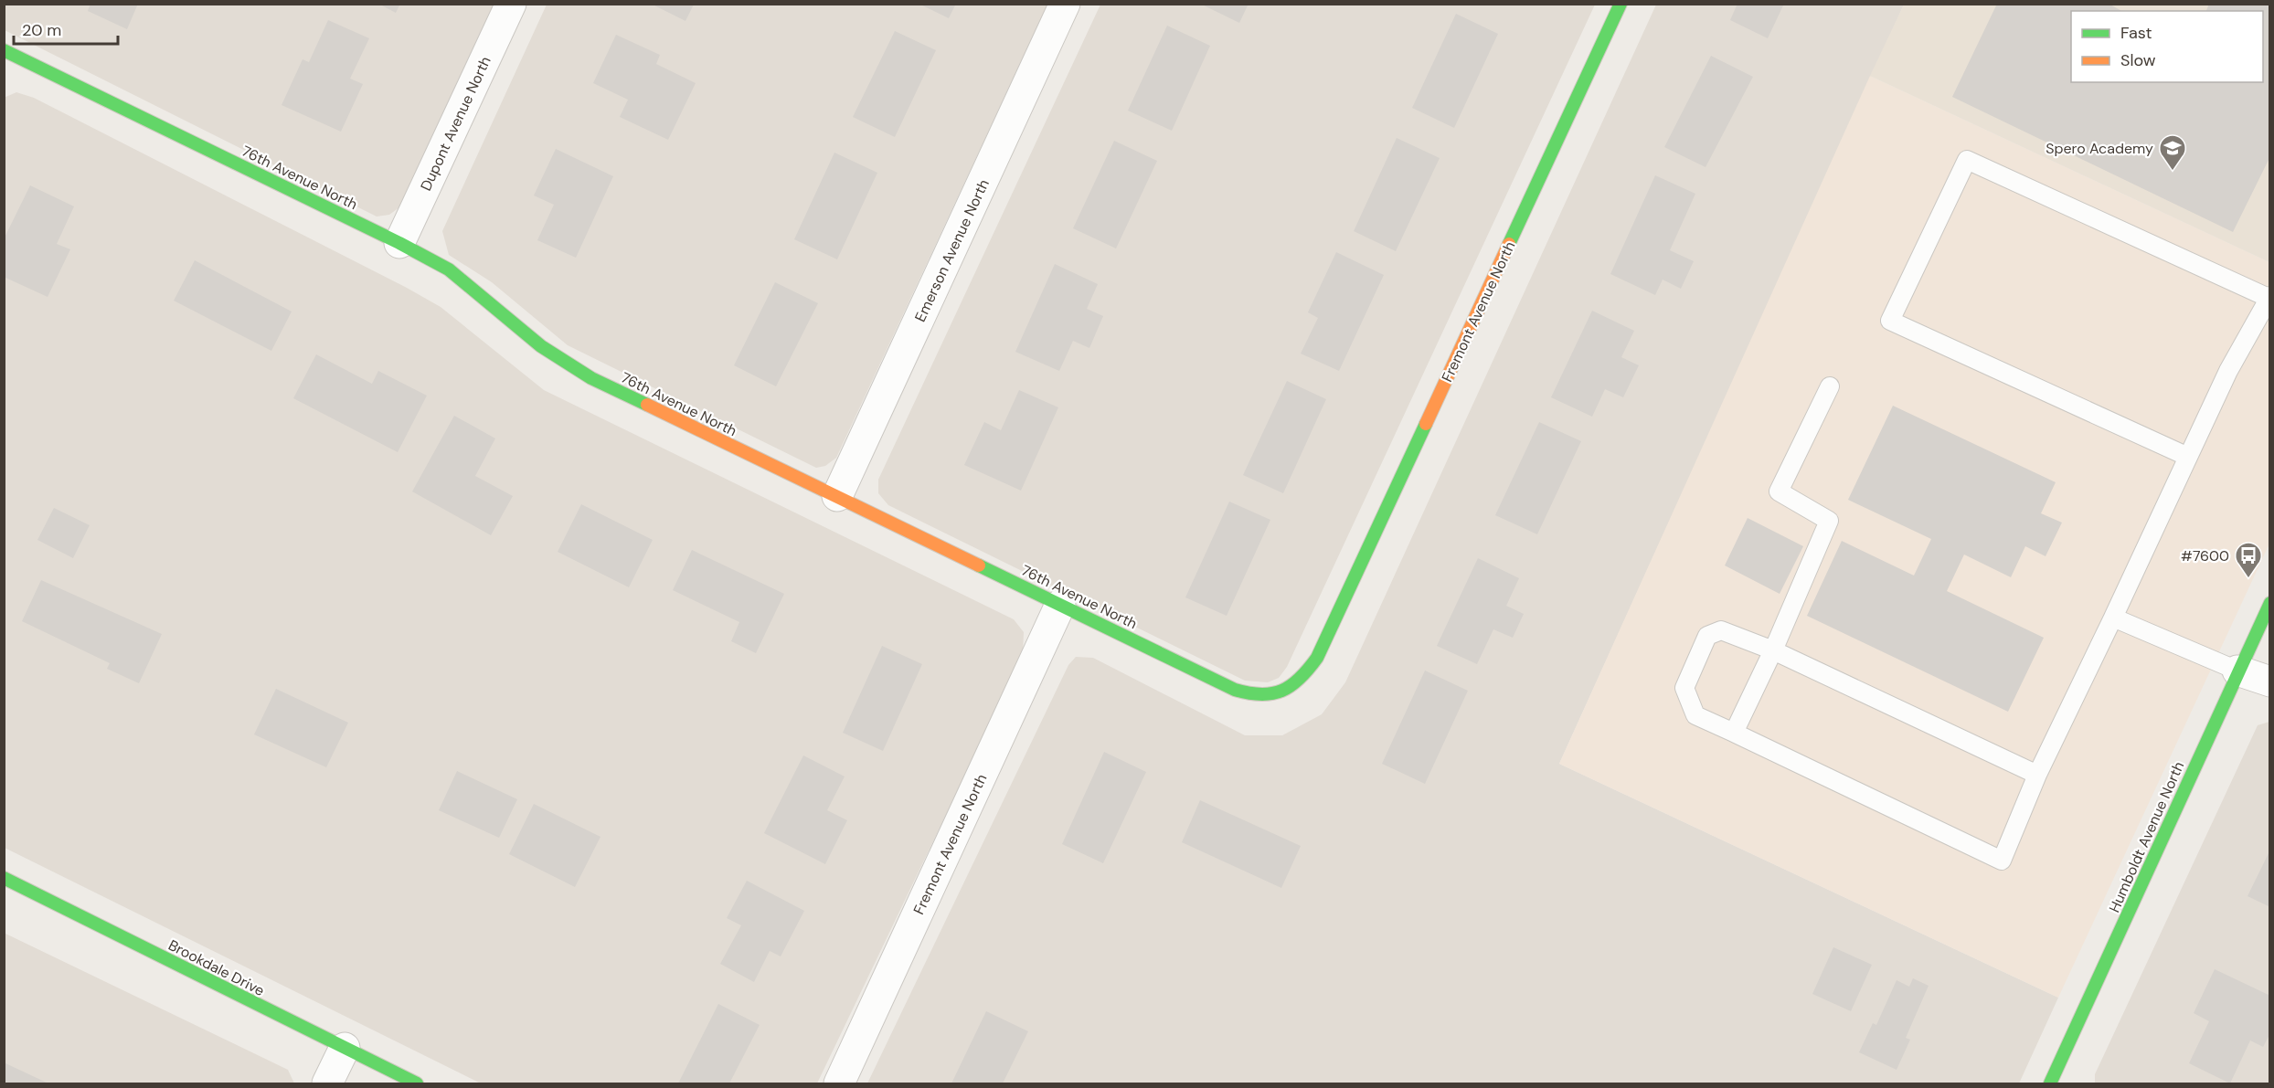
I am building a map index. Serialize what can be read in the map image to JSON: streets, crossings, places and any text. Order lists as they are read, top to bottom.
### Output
{
  "streets": {
    "street": [
      "Dupont Avenue North",
      "76th Avenue North",
      "Emerson Avenue North",
      "Fremont Avenue North",
      "Humboldt Avenue North",
      "Brookdale Drive"
    ]
  },
  "crossings": [
    ["Dupont Avenue North", "76th Avenue North"],
    ["76th Avenue North", "Emerson Avenue North"],
    ["76th Avenue North", "Fremont Avenue North"]
  ],
  "places": {
    "school or university": ["Spero Academy"],
    "bus stop": ["#7600"]
  },
  "legend": ["Fast", "Slow"],
  "scale_bar": "20 m"
}
